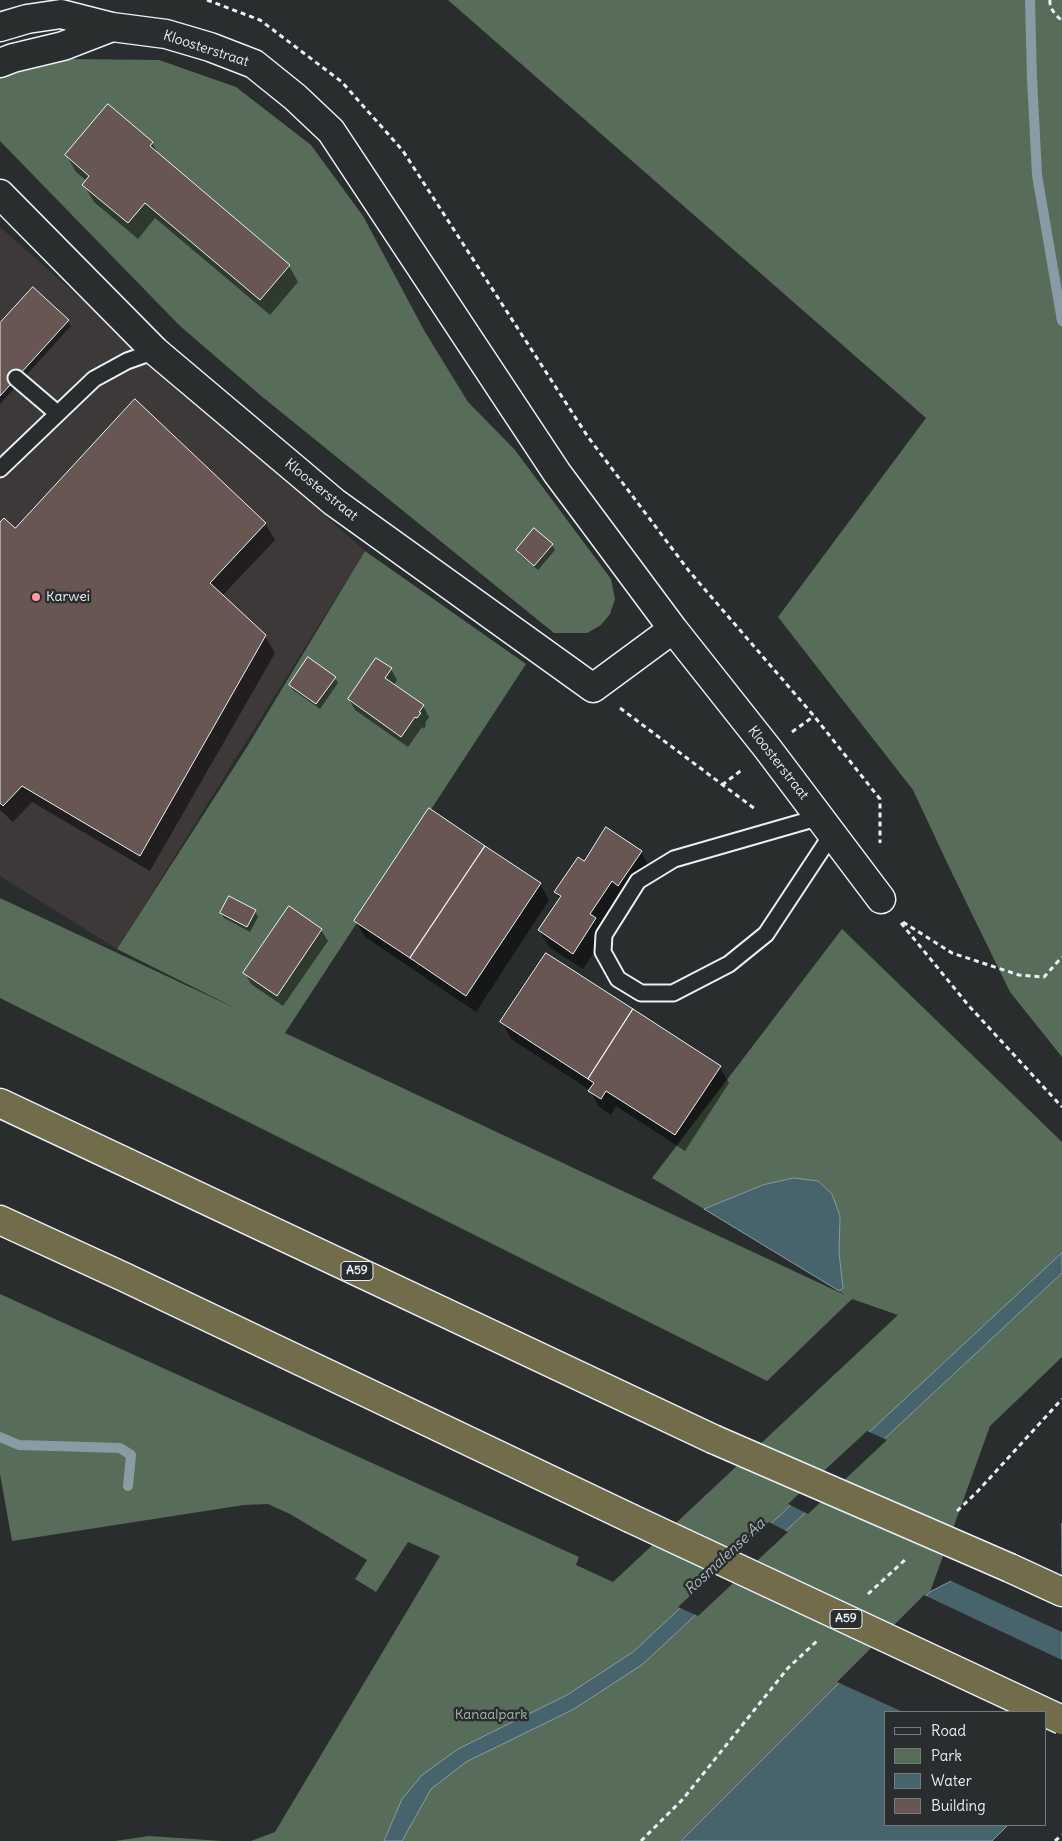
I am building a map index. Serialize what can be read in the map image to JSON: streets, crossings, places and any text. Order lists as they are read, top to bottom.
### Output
{
  "streets": {
    "highway": ["A59"],
    "street": ["Kloosterstraat"]
  },
  "water": ["Rosmalense Aa"],
  "parks": ["Kanaalpark"],
  "places": ["Karwei"],
  "legend": [
    "Road",
    "Park",
    "Water",
    "Building"
  ]
}
